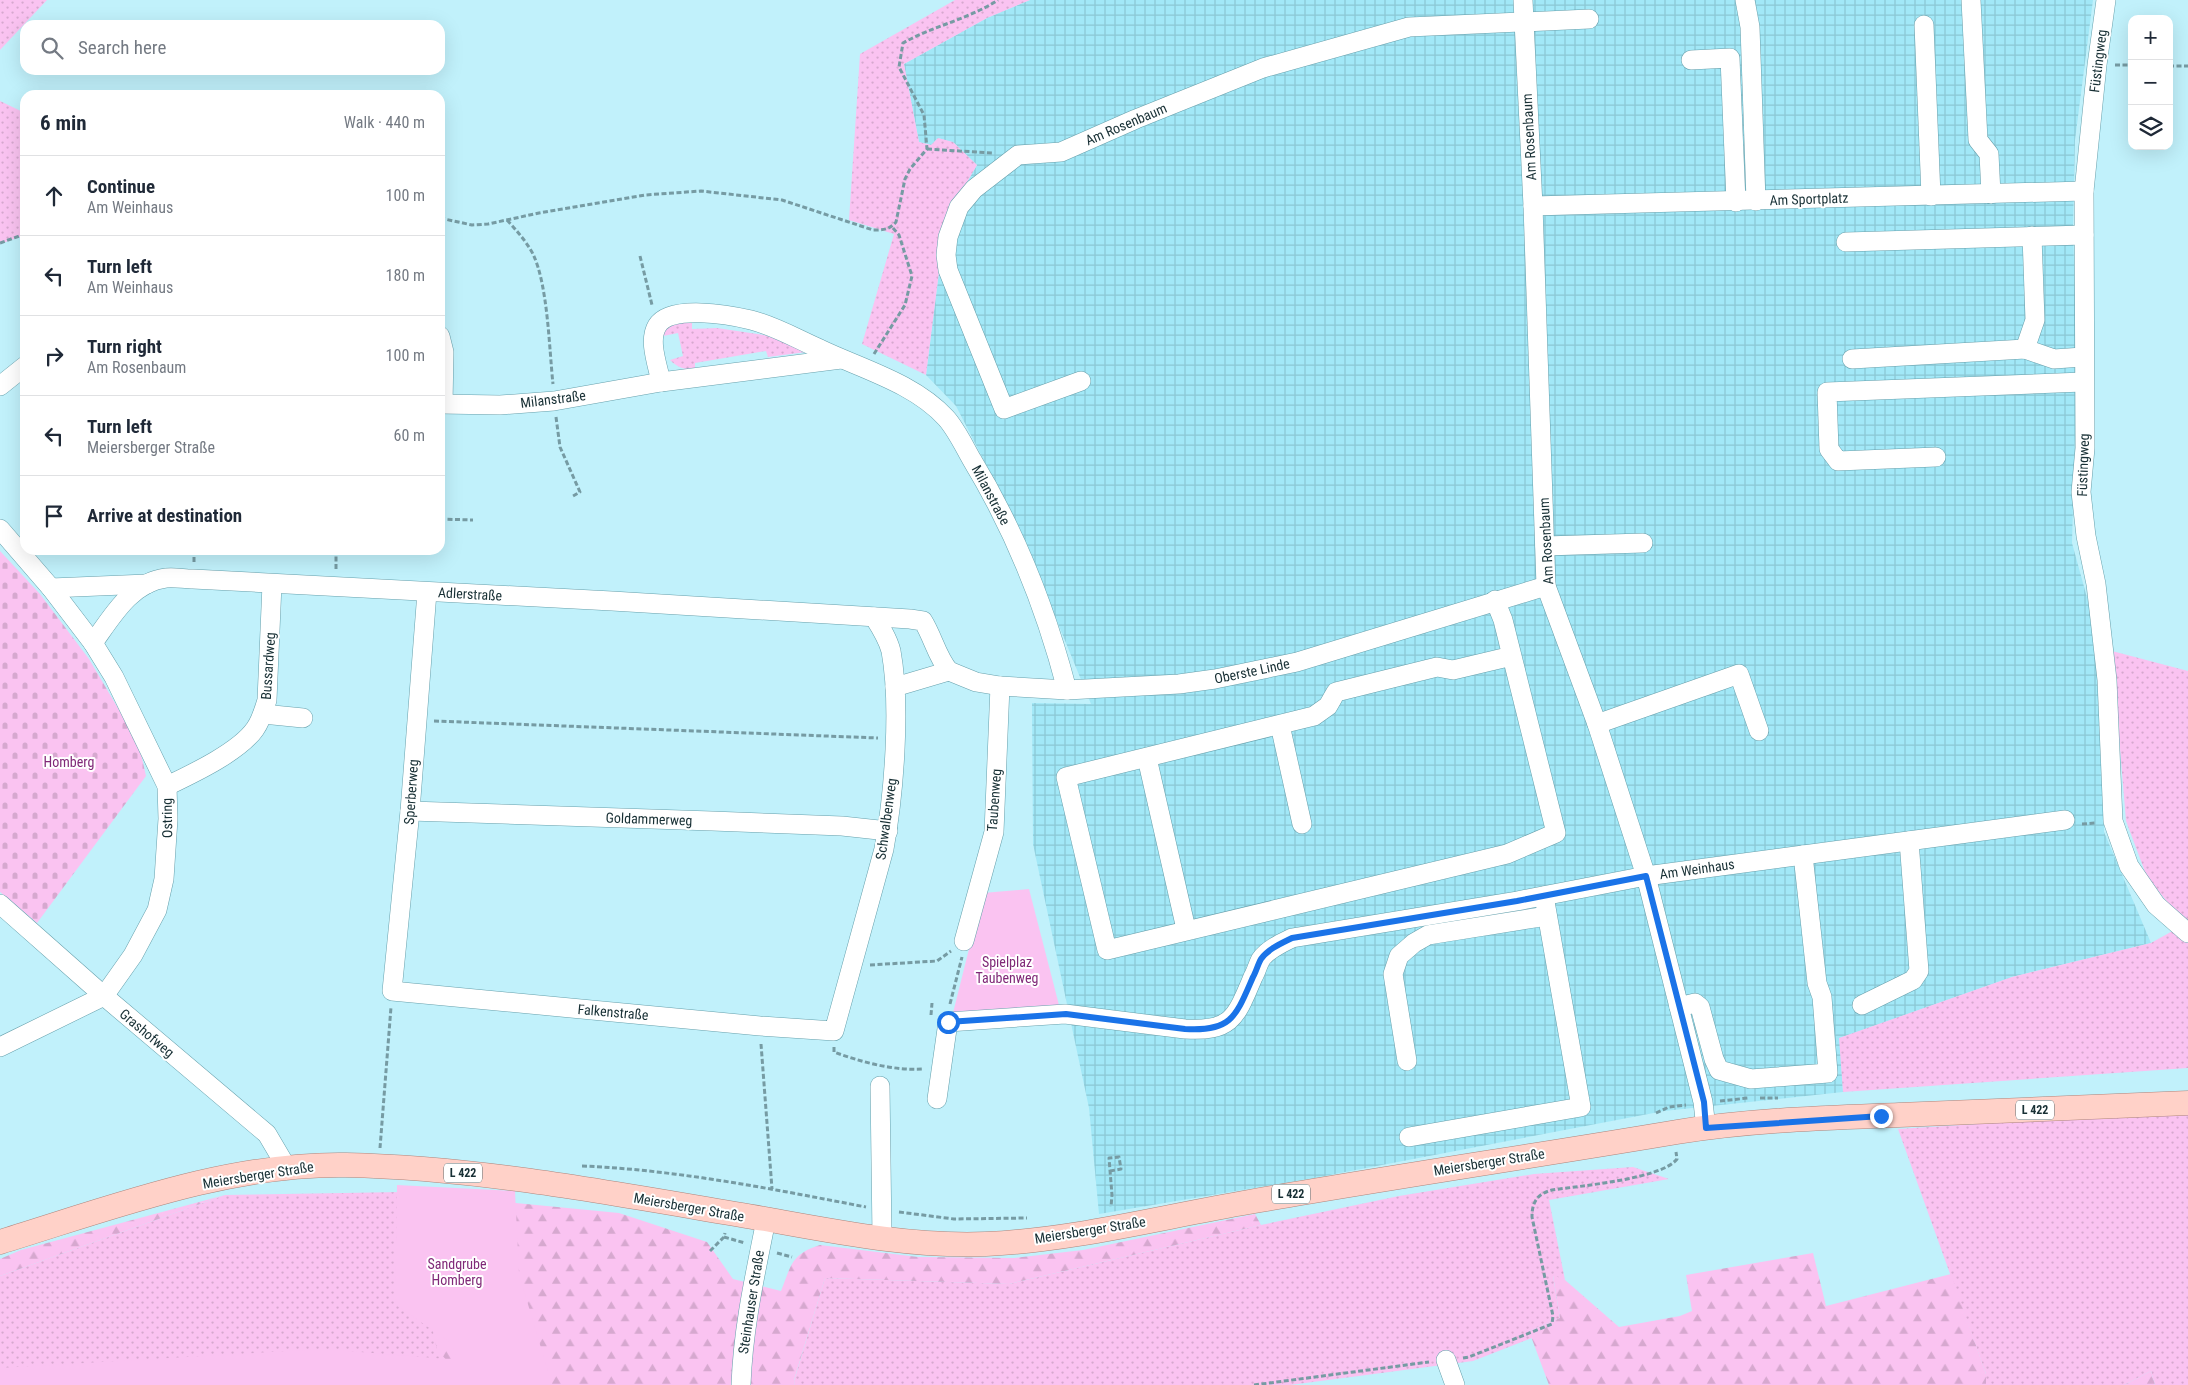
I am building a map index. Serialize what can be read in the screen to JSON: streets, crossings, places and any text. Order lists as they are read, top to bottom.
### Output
{
  "streets": {
    "main road": ["L 422", "Meiersberger Straße"],
    "street": [
      "Füstingweg",
      "Am Rosenbaum",
      "Am Sportplatz",
      "Milanstraße",
      "Adlerstraße",
      "Bussardweg",
      "Oberste Linde",
      "Sperberweg",
      "Taubenweg",
      "Ostring",
      "Goldammerweg",
      "Schwalbenweg",
      "Am Weinhaus",
      "Falkenstraße",
      "Grashofweg",
      "Steinhauser Straße"
    ]
  },
  "crossings": [
    ["Füstingweg", "Am Sportplatz"],
    ["Am Rosenbaum", "Am Sportplatz"],
    ["Am Rosenbaum", "Oberste Linde"],
    ["Am Rosenbaum", "Am Weinhaus"],
    ["Am Rosenbaum", "Meiersberger Straße"],
    ["Milanstraße", "Oberste Linde"],
    ["Adlerstraße", "Bussardweg"],
    ["Adlerstraße", "Oberste Linde"],
    ["Adlerstraße", "Sperberweg"],
    ["Adlerstraße", "Ostring"],
    ["Bussardweg", "Ostring"],
    ["Oberste Linde", "Taubenweg"],
    ["Sperberweg", "Goldammerweg"],
    ["Sperberweg", "Falkenstraße"],
    ["Ostring", "Grashofweg"],
    ["Goldammerweg", "Schwalbenweg"],
    ["Schwalbenweg", "Falkenstraße"],
    ["Grashofweg", "Meiersberger Straße"],
    ["Meiersberger Straße", "Steinhauser Straße"]
  ],
  "parks": ["Homberg", "Spielplaz Taubenweg", "Sandgrube Homberg"],
  "page": {
    "map_buttons": ["+", "−"],
    "search": "Search here",
    "heading": ["6 min", "Walk · 440 m"],
    "list": [
      ["Continue", "Am Weinhaus", "100 m"],
      ["Turn left", "Am Weinhaus", "180 m"],
      ["Turn right", "Am Rosenbaum", "100 m"],
      ["Turn left", "Meiersberger Straße", "60 m"],
      "Arrive at destination"
    ]
  }
}
